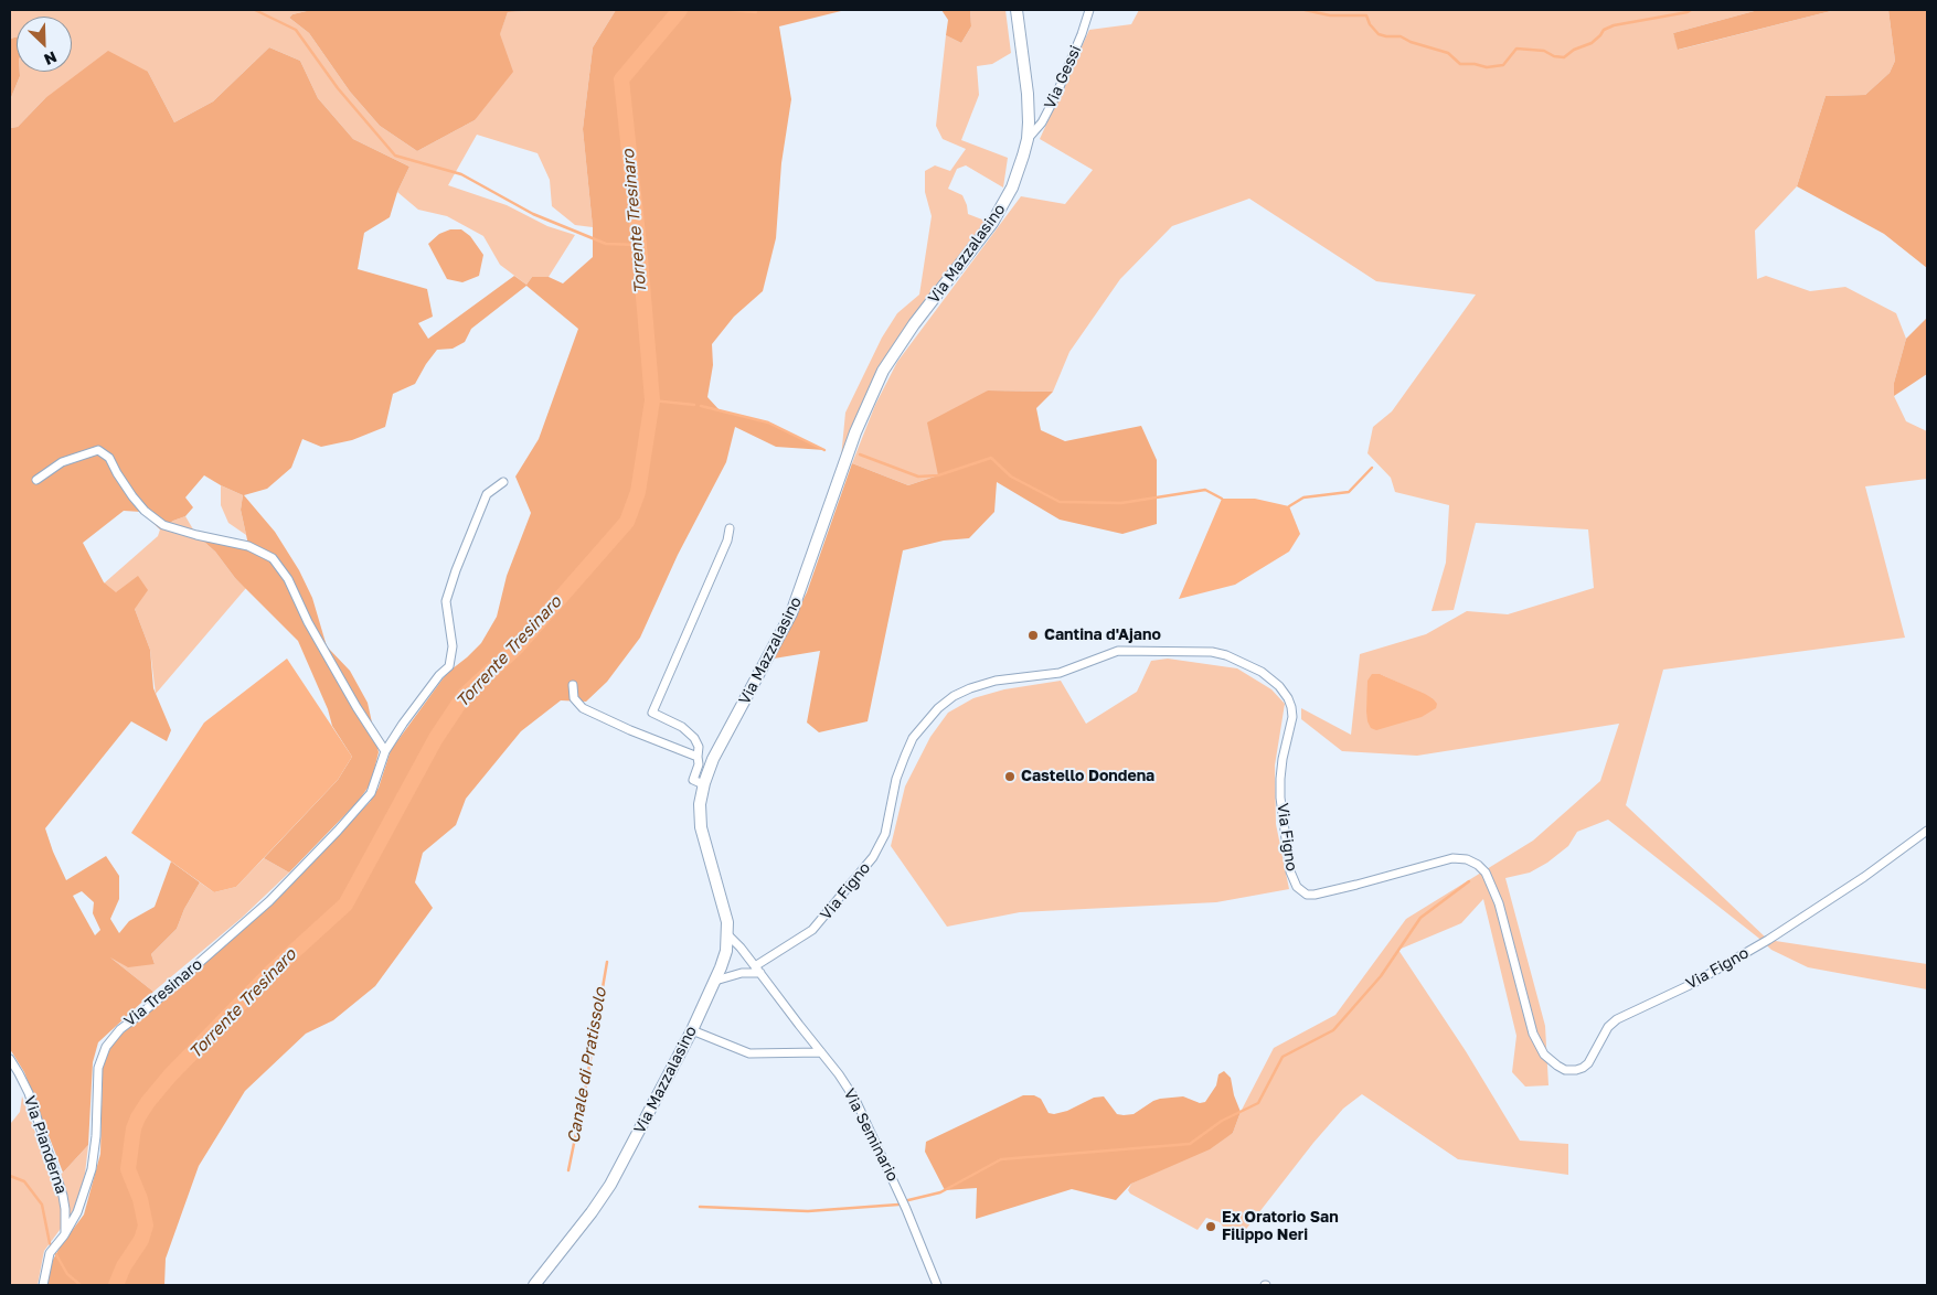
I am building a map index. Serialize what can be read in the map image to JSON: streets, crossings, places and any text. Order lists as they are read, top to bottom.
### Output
{
  "streets": {
    "main road": ["Via Mazzalasino"],
    "street": [
      "Via Gessi",
      "Via Figno",
      "Via Tresinaro",
      "Via Seminario",
      "Via Pianderna"
    ]
  },
  "crossings": [
    ["Via Gessi", "Via Mazzalasino"],
    ["Via Mazzalasino", "Via Seminario"],
    ["Via Figno", "Via Seminario"],
    ["Via Tresinaro", "Via Pianderna"]
  ],
  "water": ["Torrente Tresinaro", "Canale di Pratissolo"],
  "places": ["Cantina d'Ajano", "Castello Dondena", "Ex Oratorio San Filippo Neri"],
  "north": "bottom right"
}
